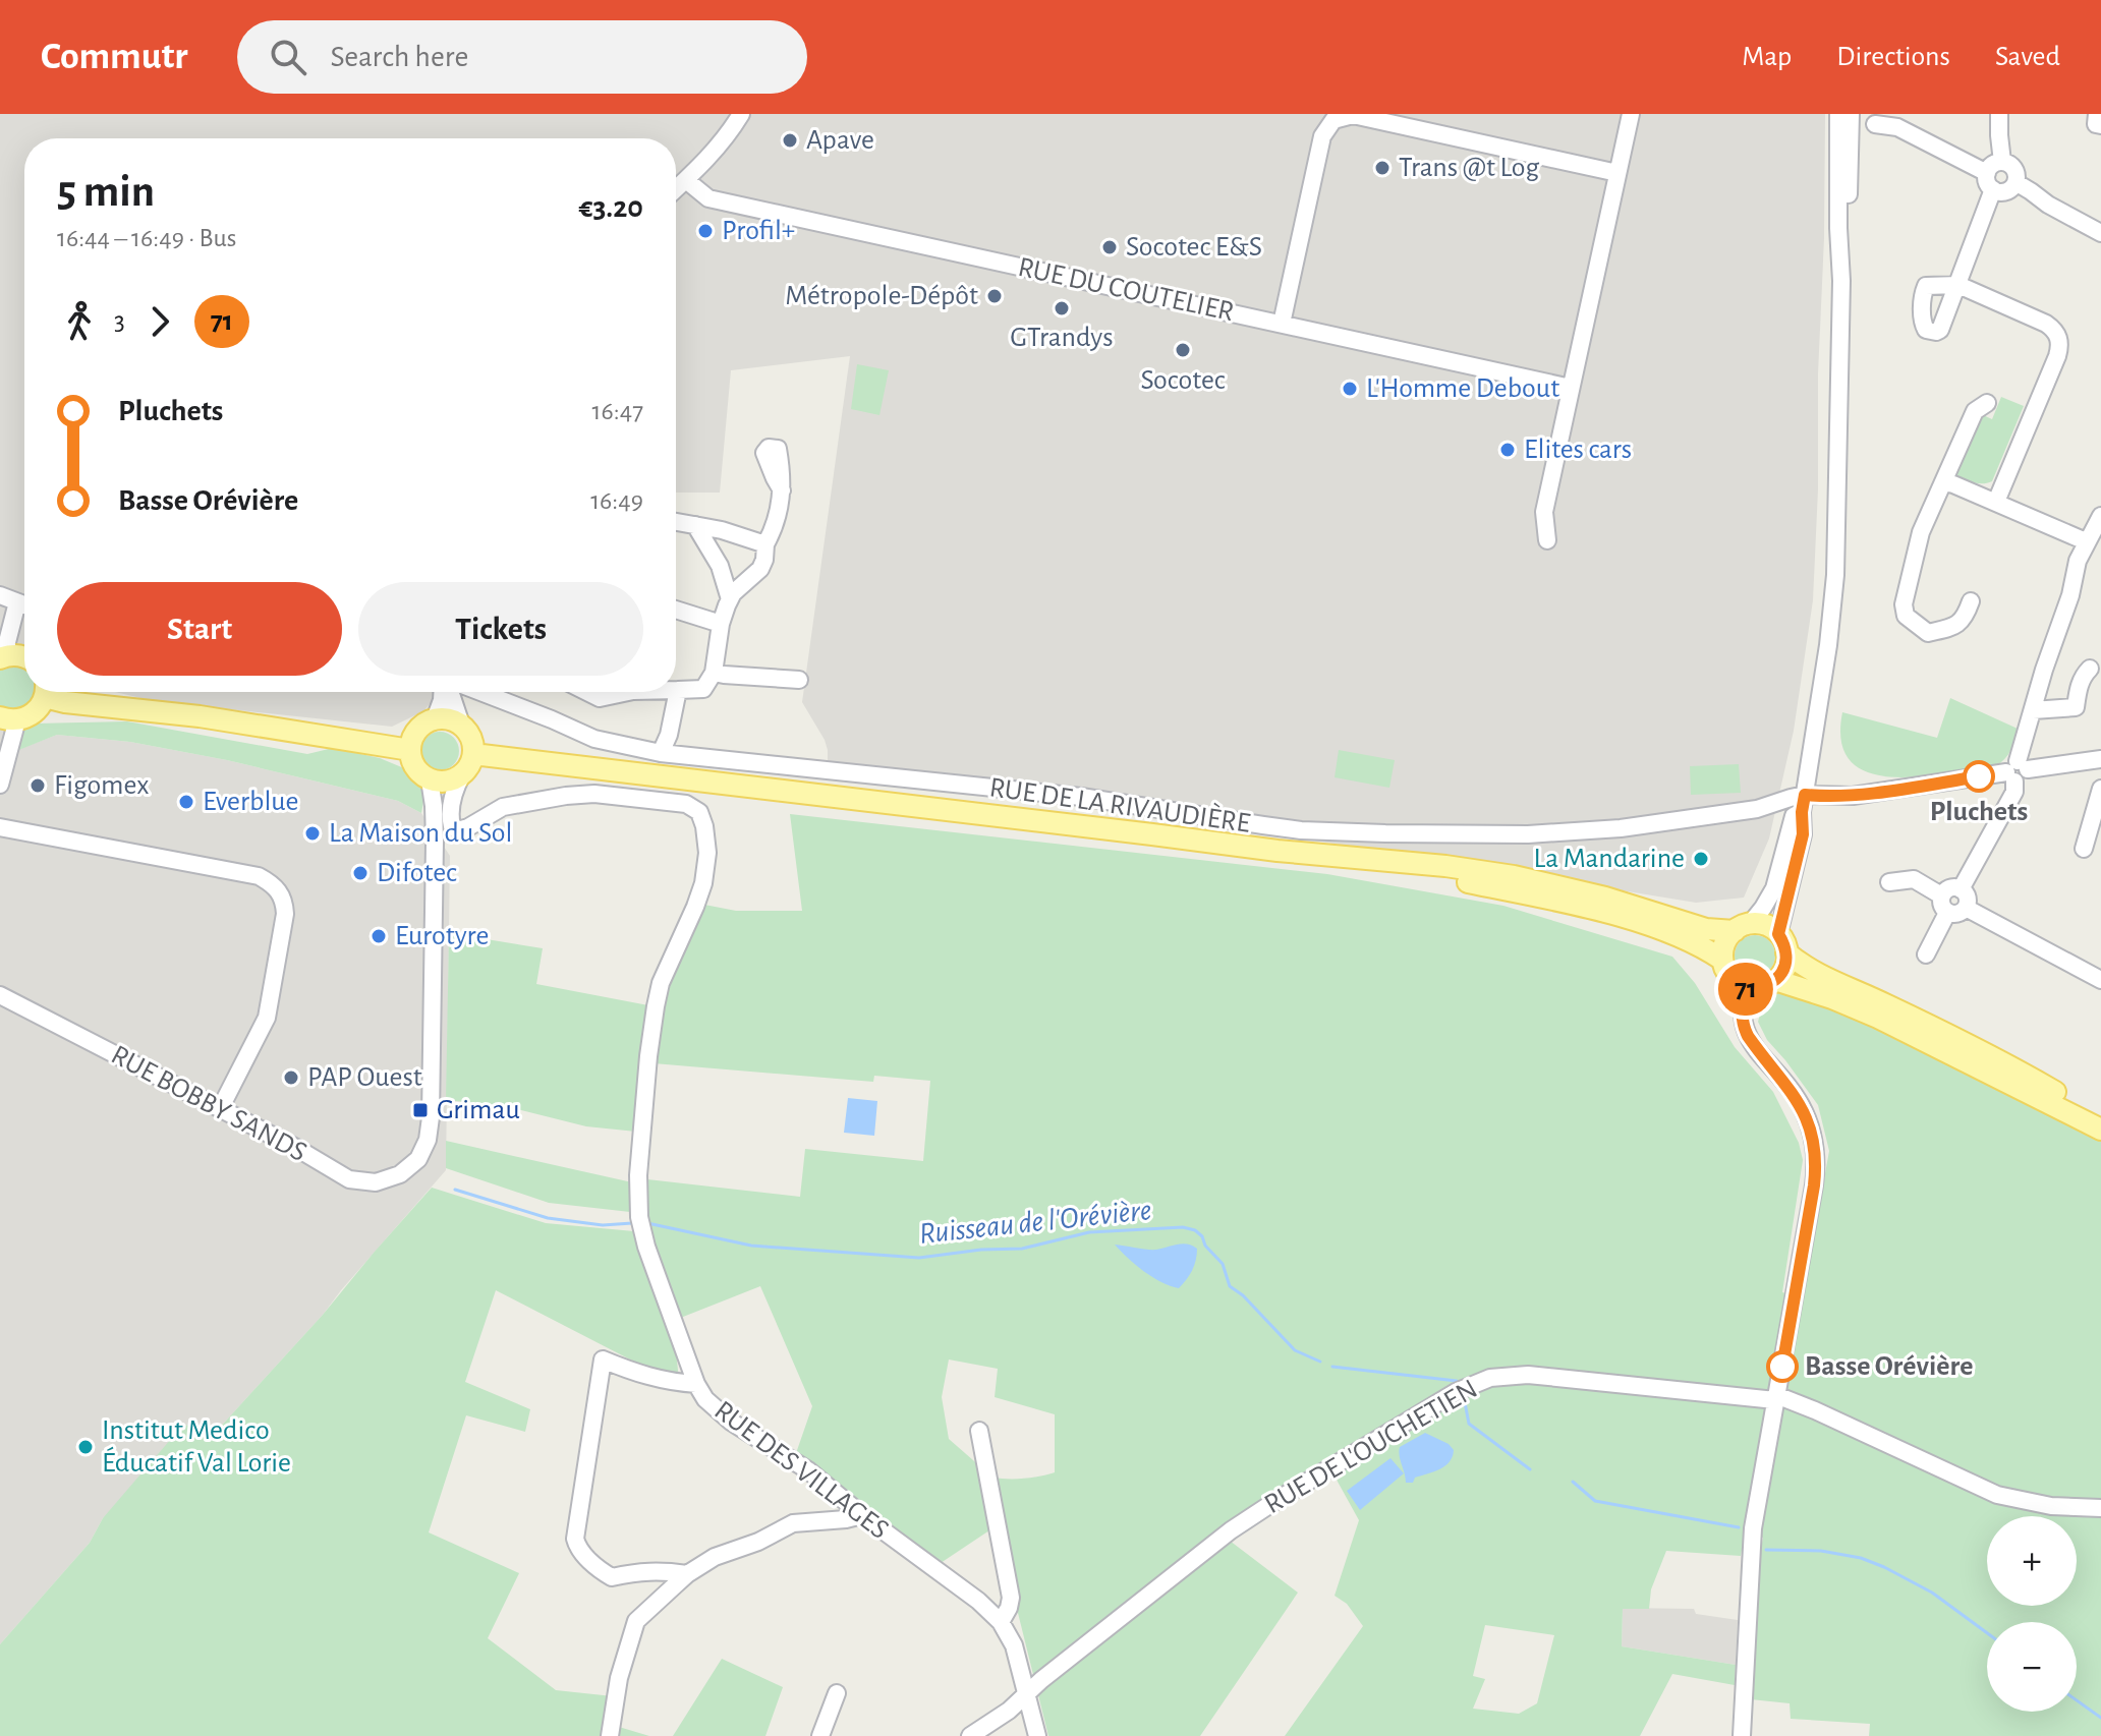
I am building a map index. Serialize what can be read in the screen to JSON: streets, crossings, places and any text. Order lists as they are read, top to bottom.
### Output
{
  "streets": {
    "street": [
      "RUE DU COUTELIER",
      "RUE DE LA RIVAUDIÈRE",
      "RUE BOBBY SANDS",
      "RUE DE L'OUCHETIEN",
      "RUE DES VILLAGES"
    ]
  },
  "crossings": [
    ["RUE DE L'OUCHETIEN", "RUE DES VILLAGES"]
  ],
  "water": ["Ruisseau de l'Orévière"],
  "places": {
    "other": [
      "Apave",
      "Trans @t Log",
      "Profil+",
      "Socotec E&S",
      "Métropole-Dépôt",
      "GTrandys",
      "Socotec",
      "L'Homme Debout",
      "Elites cars",
      "Pluchets",
      "Figomex",
      "Everblue",
      "La Maison du Sol",
      "La Mandarine",
      "Difotec",
      "Eurotyre",
      "PAP Ouest",
      "Basse Orévière",
      "Institut Medico Éducatif Val Lorie"
    ],
    "transit": ["Grimau"]
  },
  "lines": ["bus line 71"],
  "page": {
    "header": "Commutr",
    "search": "Search here",
    "nav": ["Map", "Directions", "Saved"],
    "on_map": "71",
    "heading": ["5 min", "16:44 – 16:49 · Bus", "€3.20"],
    "legs": ["3", "71"],
    "list": [
      {
        "name": "Pluchets",
        "value": "16:47"
      },
      {
        "name": "Basse Orévière",
        "value": "16:49"
      }
    ],
    "buttons": ["Start", "Tickets"],
    "map_buttons": ["+", "−"]
  }
}
